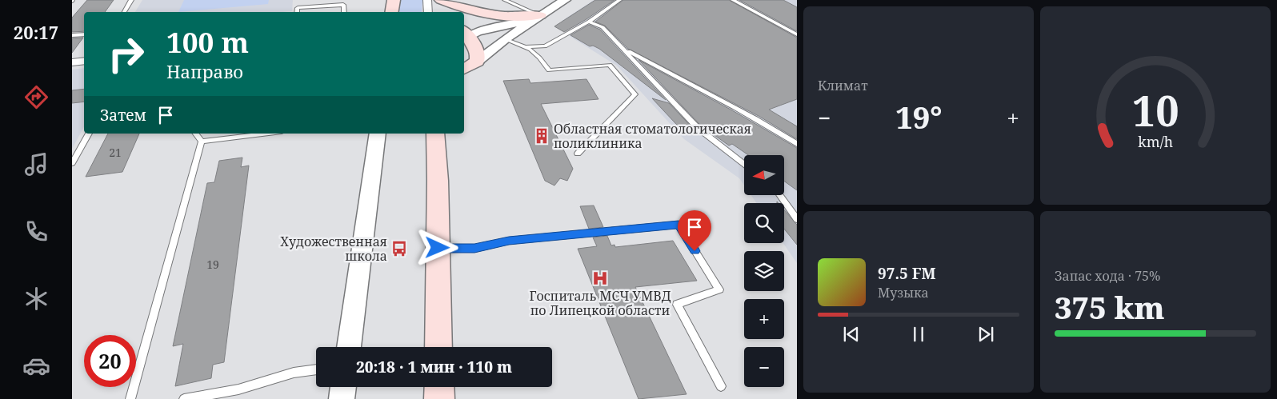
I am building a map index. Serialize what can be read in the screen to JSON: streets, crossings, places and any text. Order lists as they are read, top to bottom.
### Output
{
  "places": {
    "building": ["Областная стоматологическая поликлиника"],
    "bus stop": ["Художественная школа"],
    "hospital": ["Госпиталь МСЧ УМВД по Липецкой области"]
  },
  "house_numbers": ["21", "19"],
  "north": "left",
  "page": {
    "tabs": "20:17",
    "tile": [
      "Климат",
      ["Запас хода · 75%", "375 km"]
    ],
    "turn": ["100 m", "Направо"],
    "then": "Затем",
    "heat": ["−", "19°", "+"],
    "map_buttons": ["+", "−"],
    "song": ["97.5 FM", "Музыка"],
    "limit": "20",
    "trip": "20:18 · 1 мин · 110 m",
    "gauge": ["10", "km/h"]
  }
}
